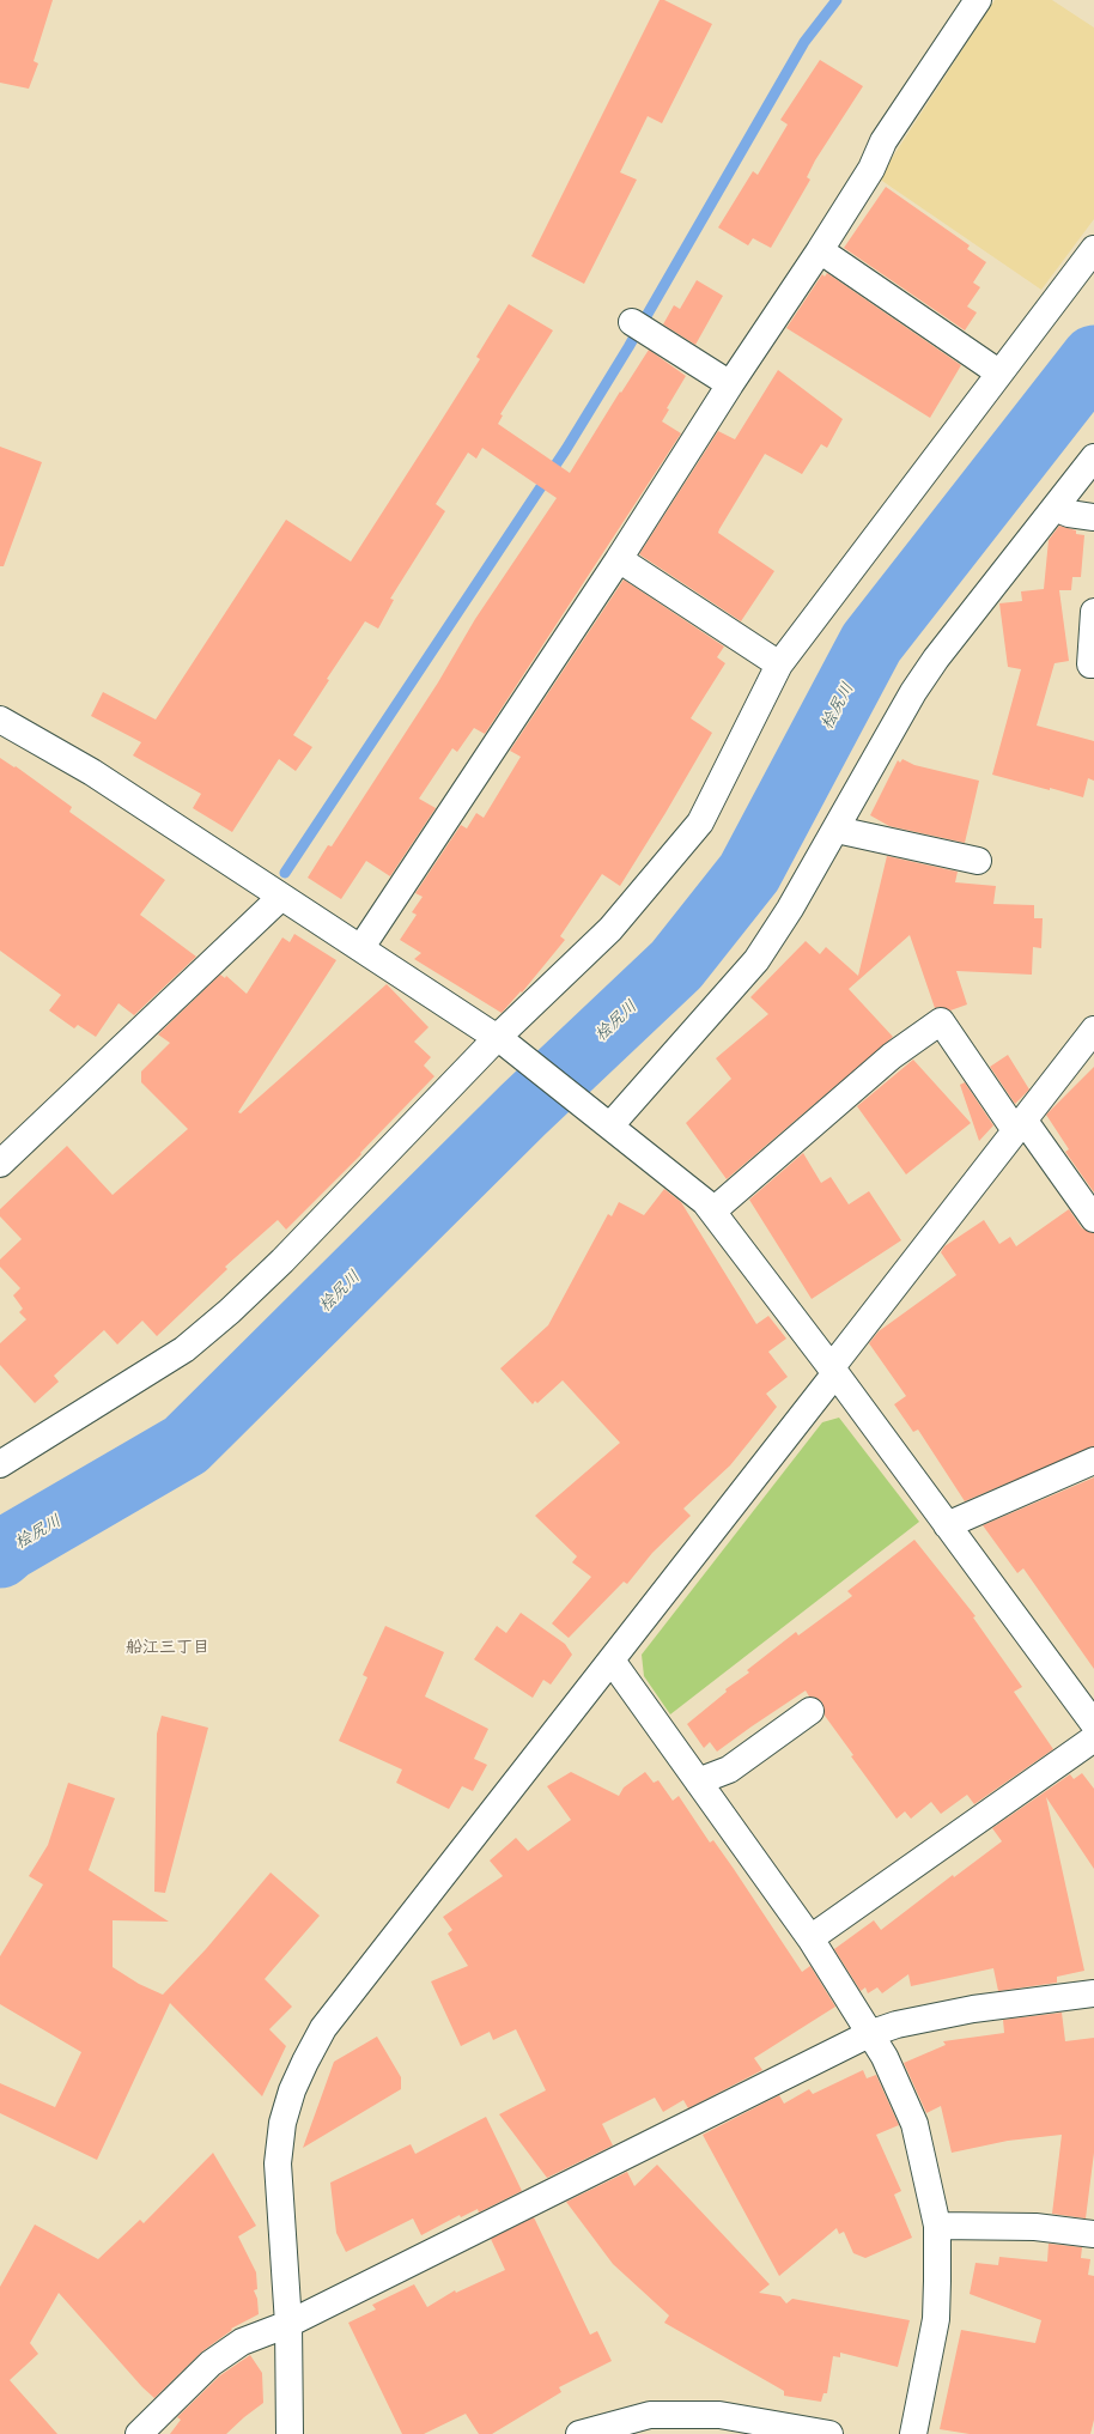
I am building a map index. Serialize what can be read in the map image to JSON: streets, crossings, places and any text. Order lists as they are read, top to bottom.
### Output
{
  "districts": ["船江三丁目"],
  "water": ["桧尻川"]
}
